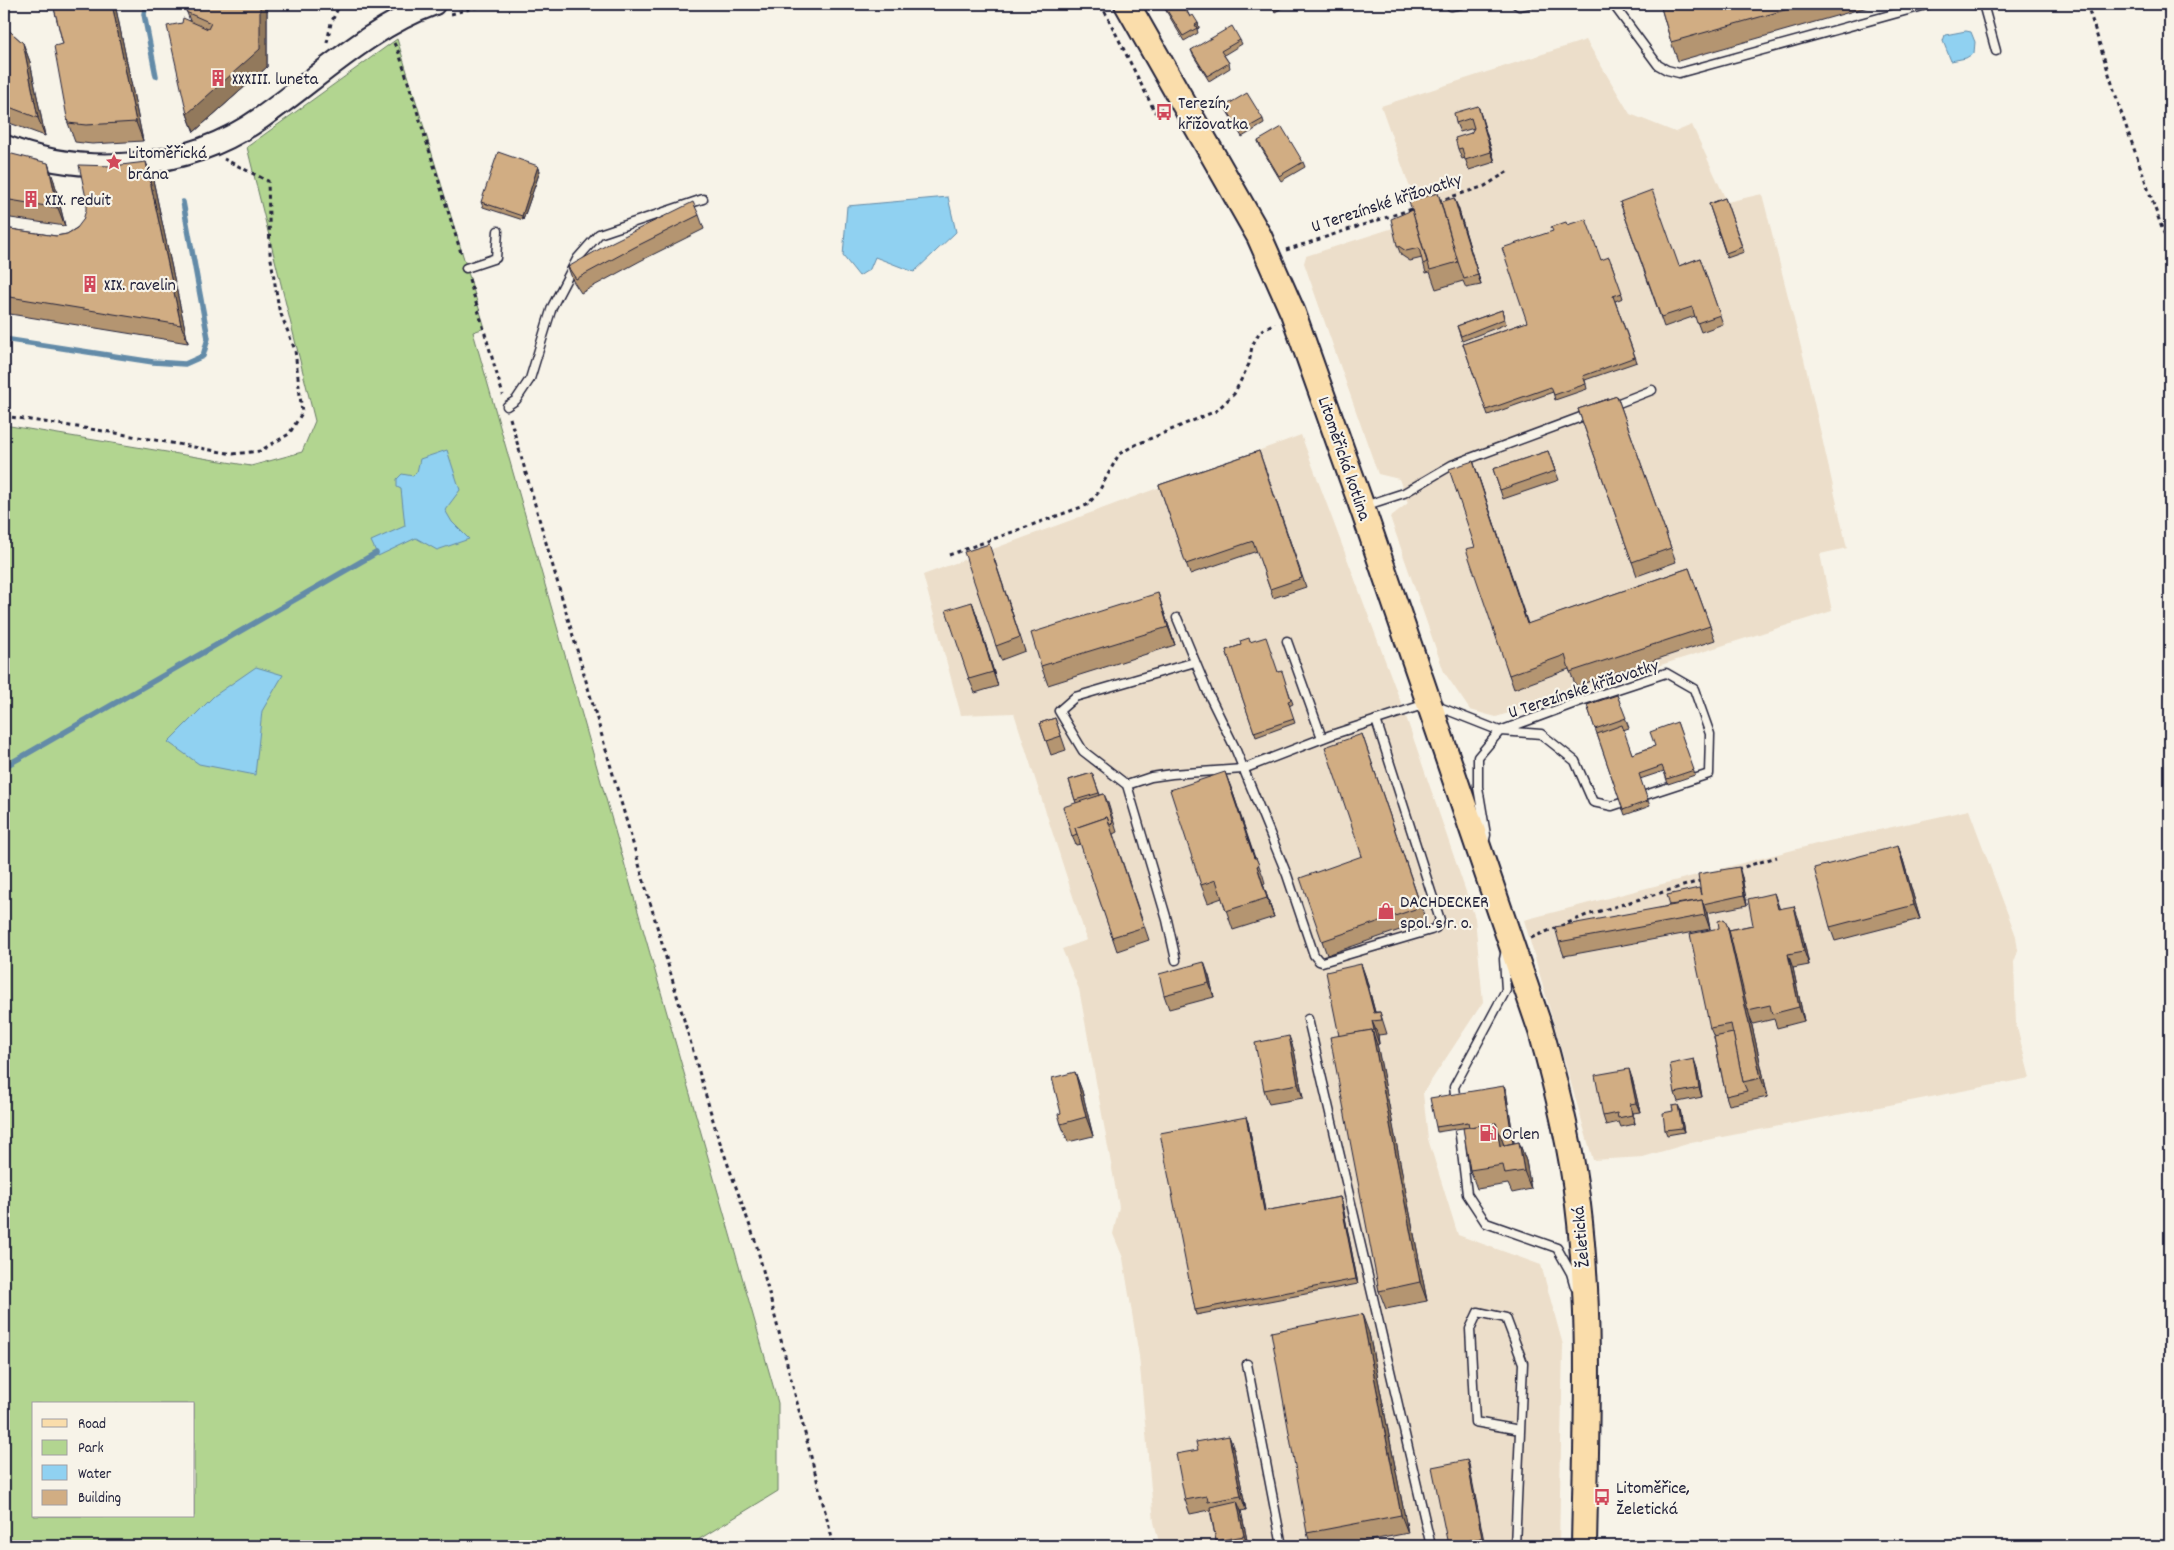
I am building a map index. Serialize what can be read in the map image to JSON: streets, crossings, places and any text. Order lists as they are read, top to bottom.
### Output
{
  "streets": {
    "main road": ["Litoměřická kotlina", "Želetická"],
    "lane": ["U Terezínské křižovatky"]
  },
  "crossings": [
    ["U Terezínské křižovatky", "Litoměřická kotlina"],
    ["Litoměřická kotlina", "Želetická"]
  ],
  "places": {
    "building": ["XXXIII. luneta", "XIX. reduit", "XIX. ravelin"],
    "bus stop": ["Terezín, křižovatka", "Litoměřice, Želetická"],
    "place": ["Litoměřická brána"],
    "shop": ["DACHDECKER spol. s r. o."],
    "fuel station": ["Orlen"]
  },
  "legend": [
    "Road",
    "Park",
    "Water",
    "Building"
  ]
}
